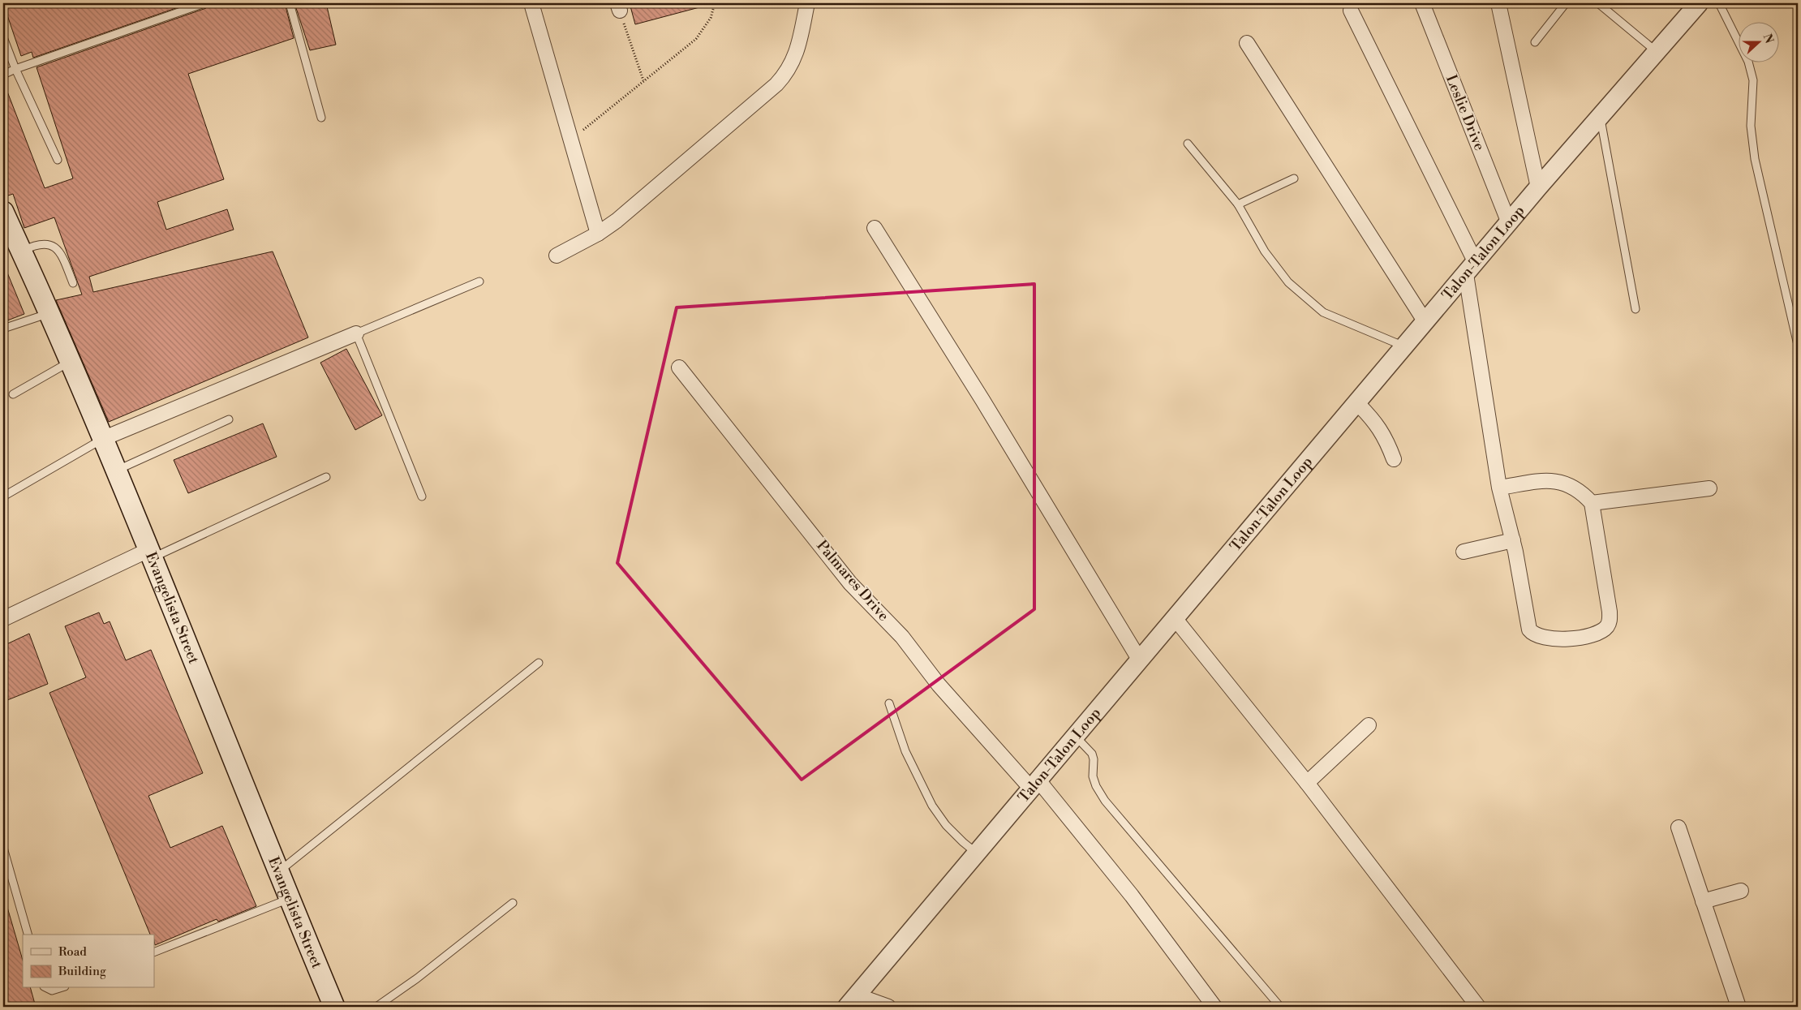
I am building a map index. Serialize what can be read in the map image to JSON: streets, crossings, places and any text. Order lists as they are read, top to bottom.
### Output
{
  "streets": {
    "main road": ["Evangelista Street"],
    "street": ["Leslie Drive", "Talon-Talon Loop", "Palmares Drive"]
  },
  "crossings": [
    ["Leslie Drive", "Talon-Talon Loop"],
    ["Talon-Talon Loop", "Palmares Drive"]
  ],
  "legend": ["Road", "Building"],
  "north": "right"
}
